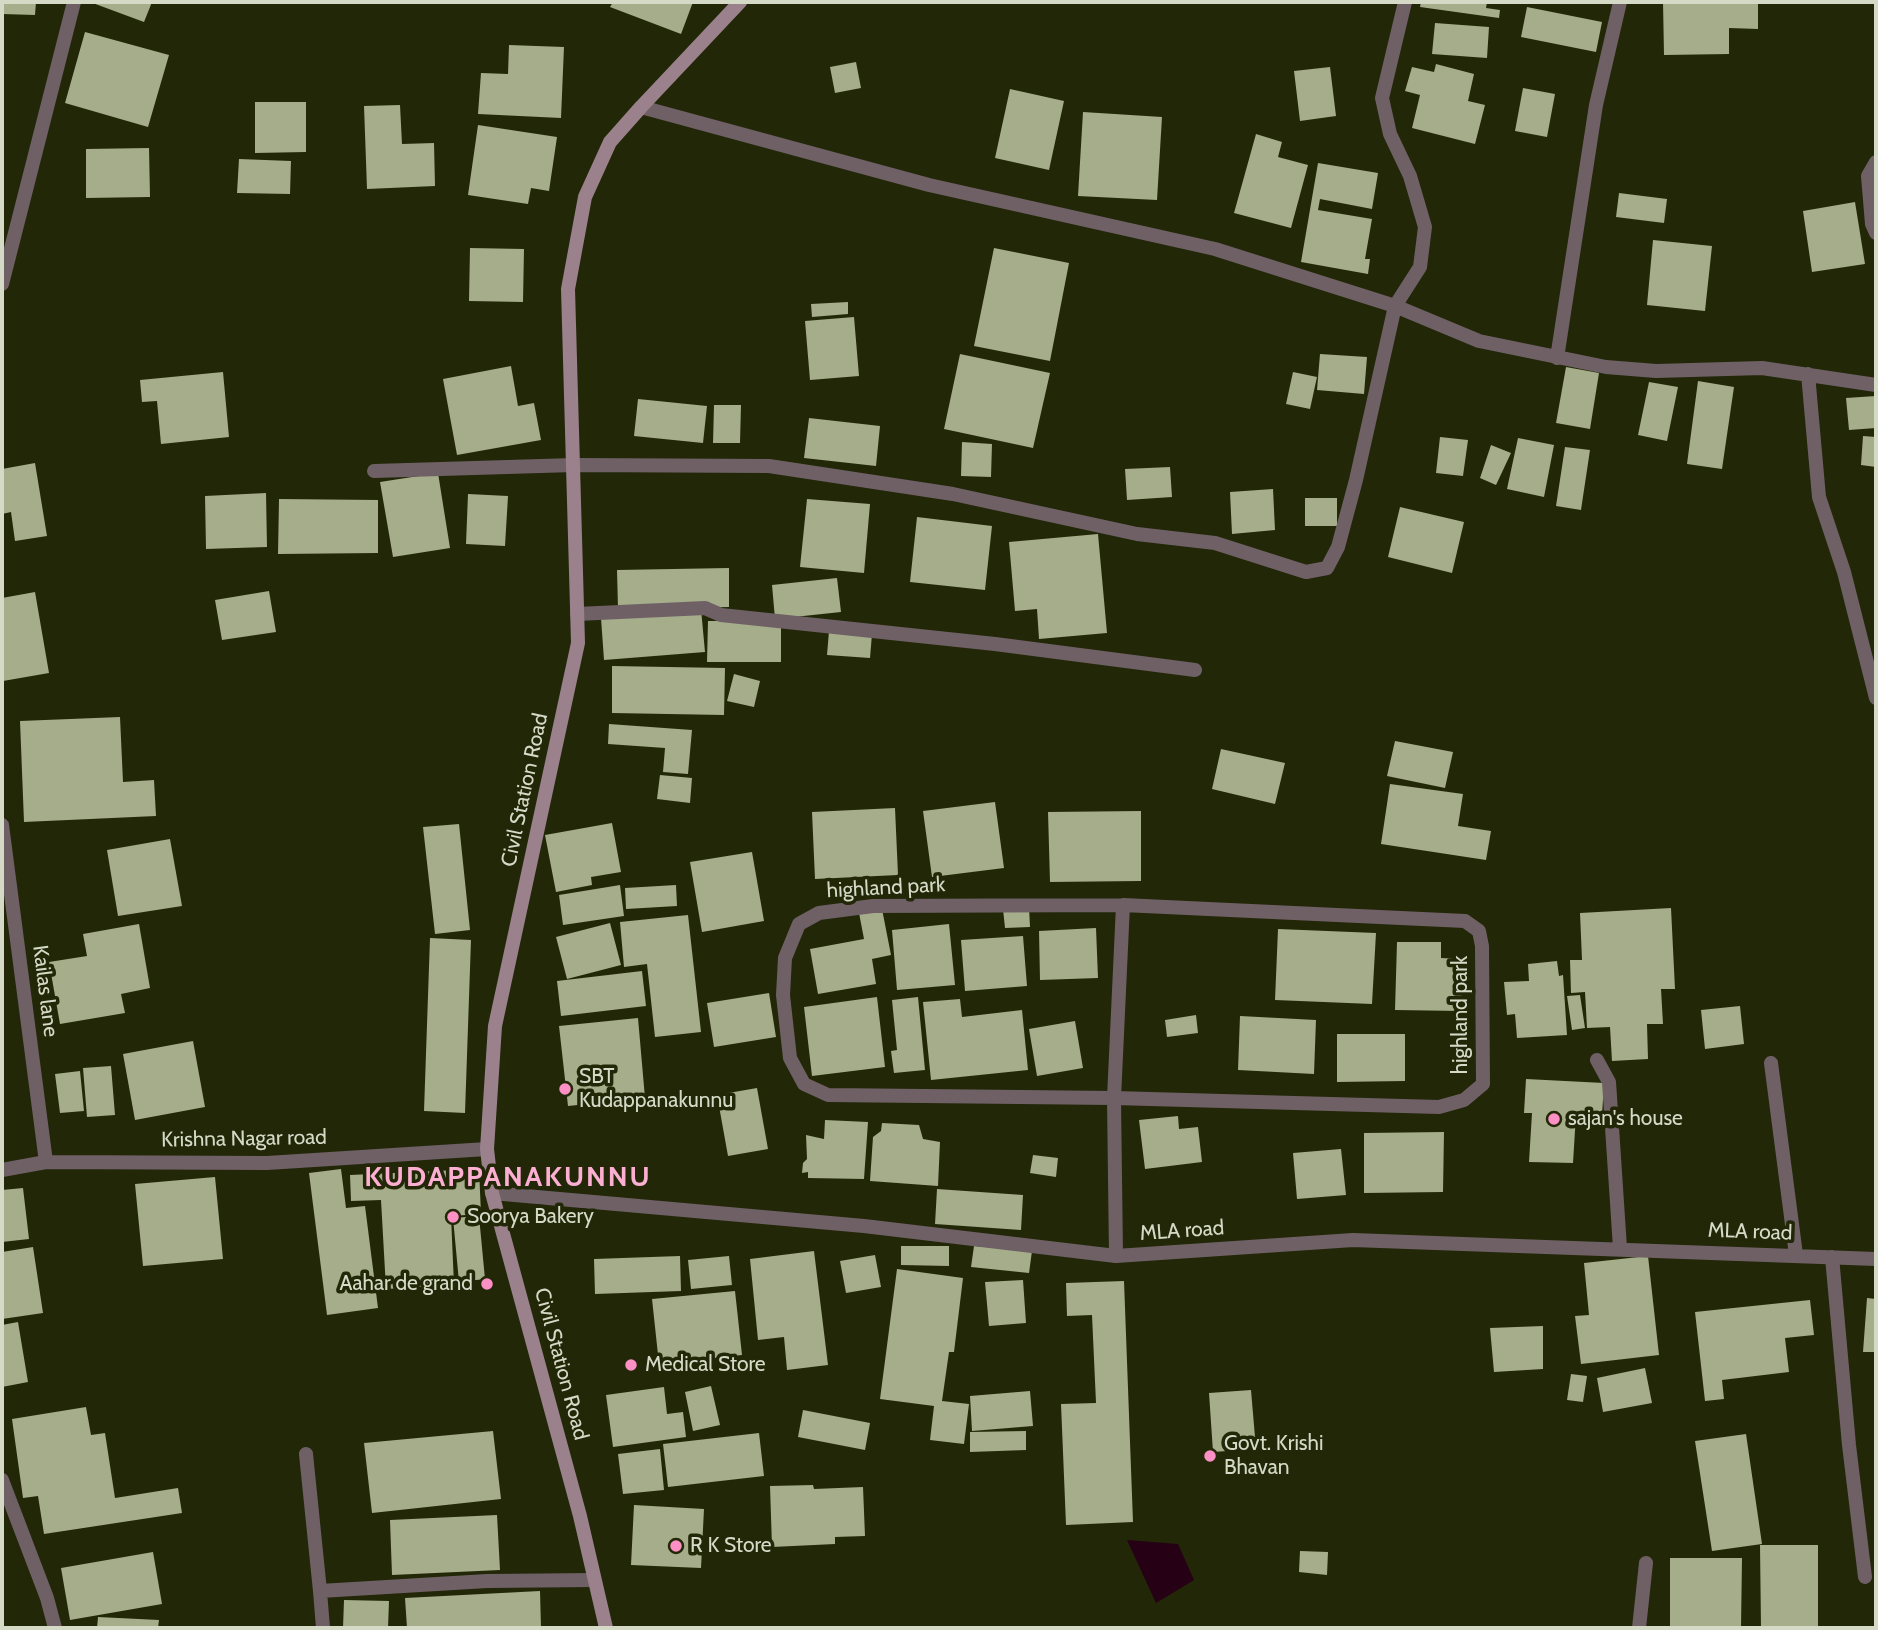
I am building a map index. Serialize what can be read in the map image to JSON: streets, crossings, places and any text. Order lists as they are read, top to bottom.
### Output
{
  "streets": {
    "main road": ["Civil Station Road"],
    "street": [
      "highland park",
      "Kailas lane",
      "Krishna Nagar road",
      "MLA road"
    ]
  },
  "crossings": [
    ["Civil Station Road", "Krishna Nagar road"],
    ["Civil Station Road", "MLA road"],
    ["Kailas lane", "Krishna Nagar road"]
  ],
  "districts": ["KUDAPPANAKUNNU"],
  "places": [
    "SBT Kudappanakunnu",
    "sajan's house",
    "Soorya Bakery",
    "Aahar de grand",
    "Medical Store",
    "Govt. Krishi Bhavan",
    "R K Store"
  ]
}
